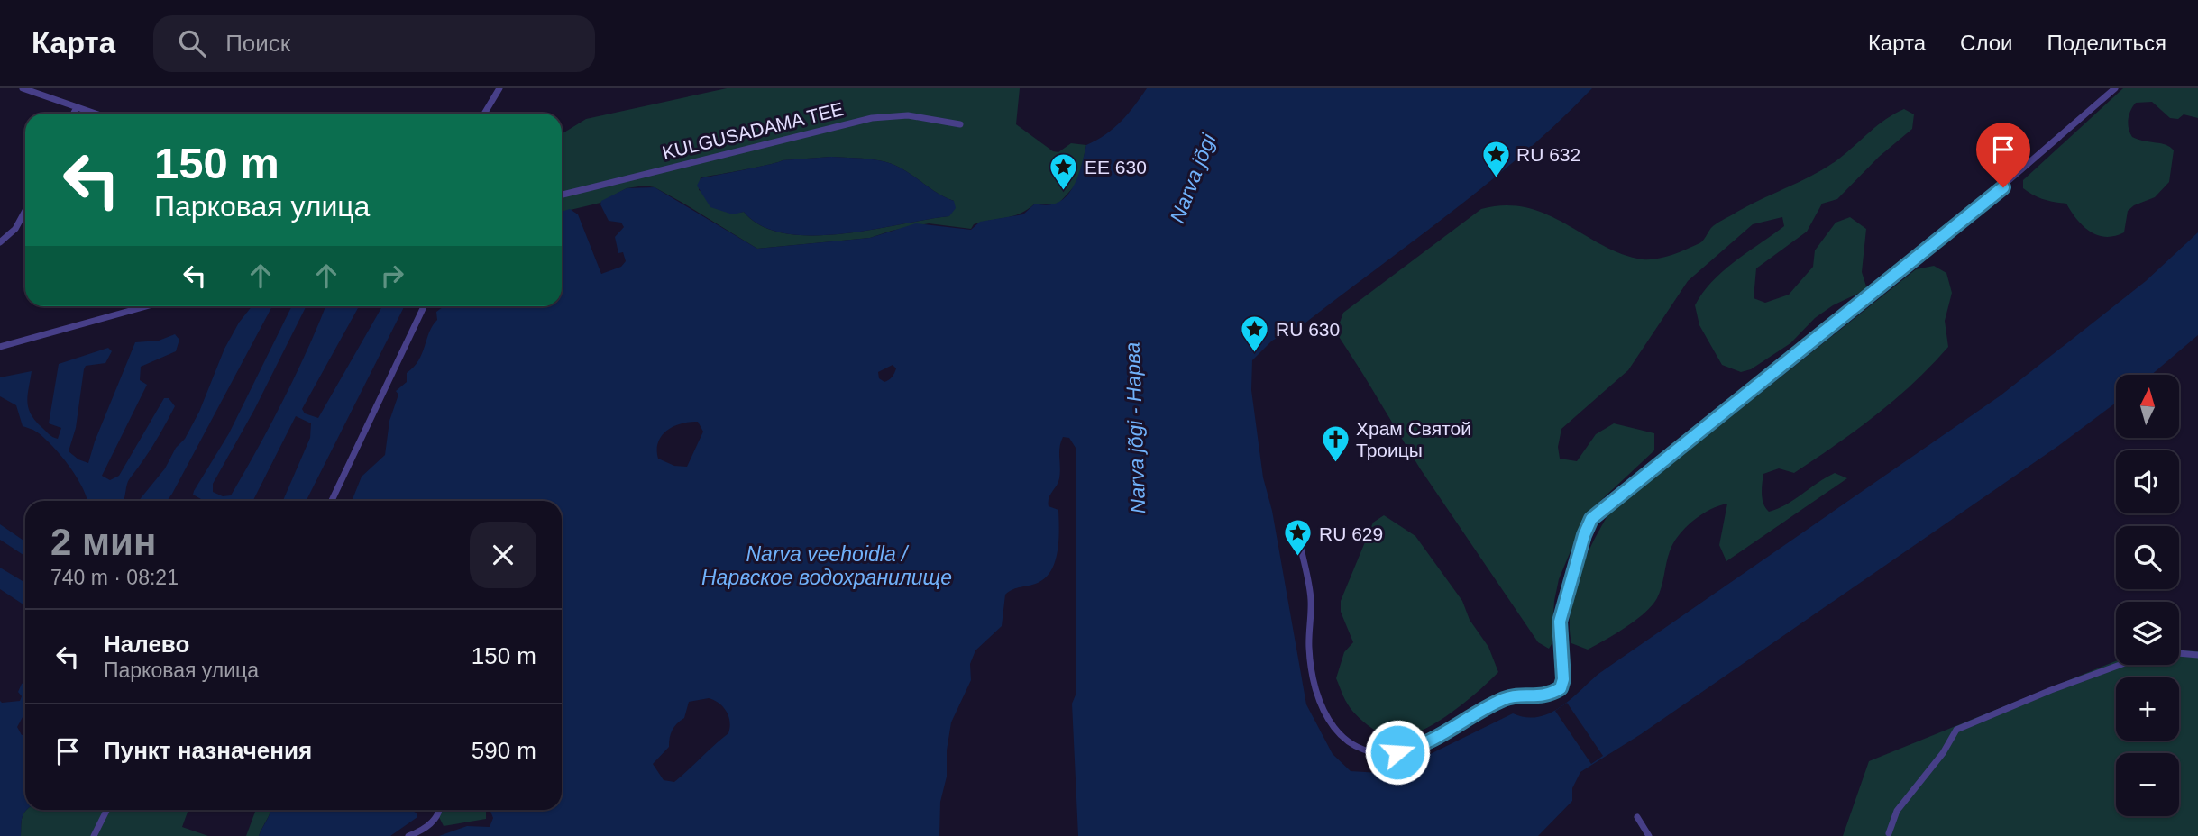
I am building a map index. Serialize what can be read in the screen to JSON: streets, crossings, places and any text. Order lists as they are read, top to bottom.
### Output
{
  "streets": {
    "street": ["KULGUSADAMA TEE"]
  },
  "water": ["Narva jõgi", "Narva jõgi - Нарва", "Narva veehoidla / Нарвское водохранилище"],
  "places": {
    "place": [
      "RU 632",
      "EE 630",
      "RU 630",
      "RU 629"
    ],
    "church": ["Храм Святой Троицы"]
  },
  "north": "top",
  "page": {
    "header": "Карта",
    "search": "Поиск",
    "nav": ["Карта", "Слои", "Поделиться"],
    "turn": ["150 m", "Парковая улица"],
    "map_buttons": ["+", "−"],
    "heading": ["2 мин", "740 m · 08:21"],
    "list": [
      {
        "name": "Налево",
        "note": "Парковая улица",
        "value": "150 m"
      },
      {
        "name": "Пункт назначения",
        "value": "590 m"
      }
    ]
  }
}
